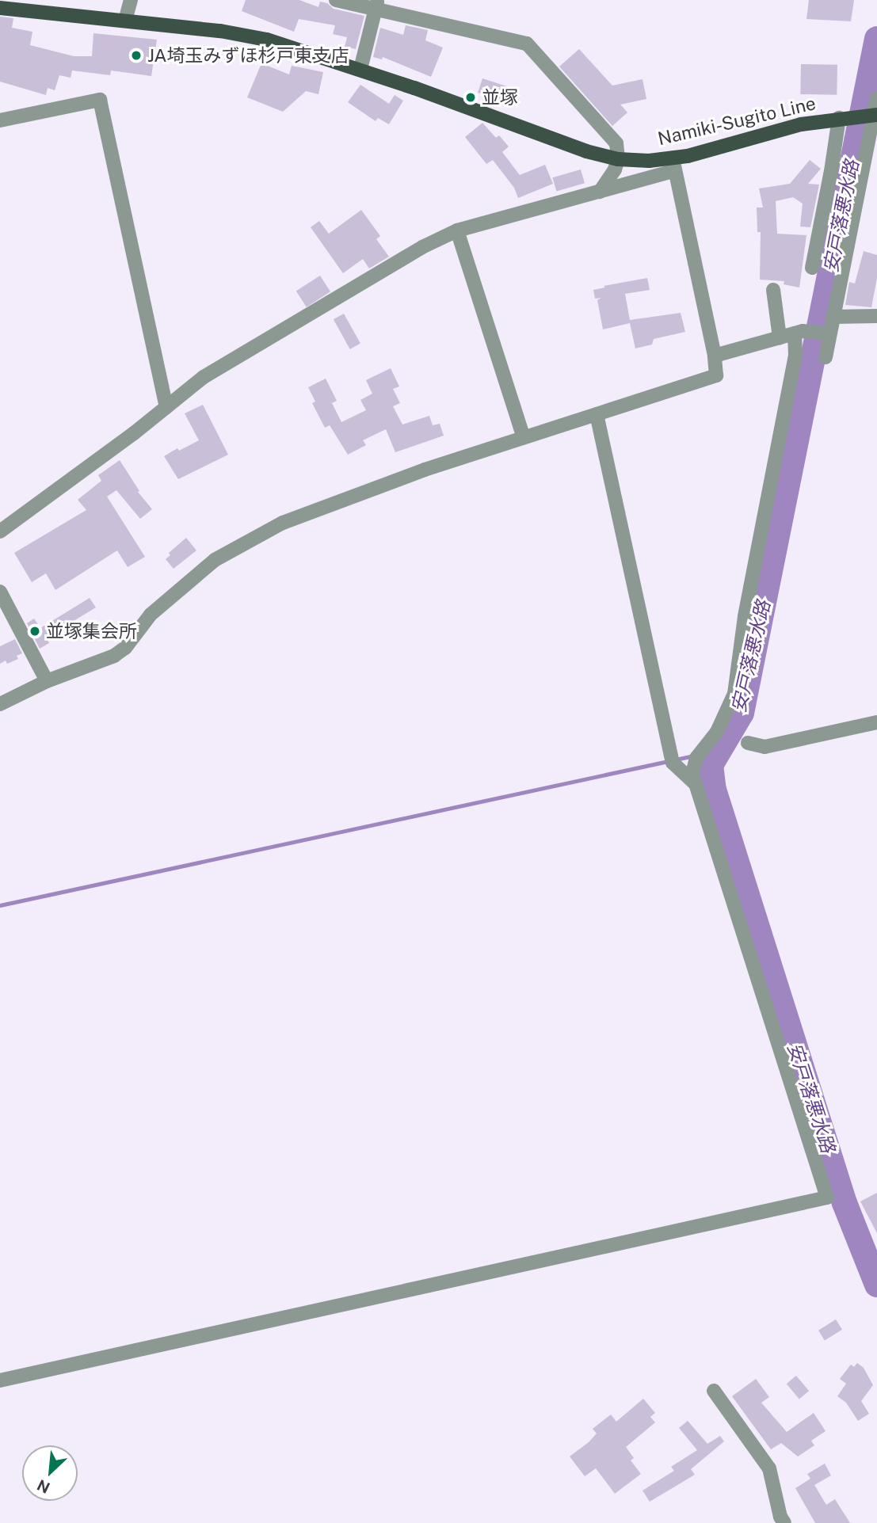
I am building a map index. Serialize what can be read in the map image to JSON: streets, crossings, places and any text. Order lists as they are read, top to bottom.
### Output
{
  "streets": {
    "main road": ["Namiki-Sugito Line"]
  },
  "water": ["安戸落悪水路"],
  "places": ["JA埼玉みずほ杉戸東支店", "並塚", "並塚集会所"],
  "north": "bottom left"
}
